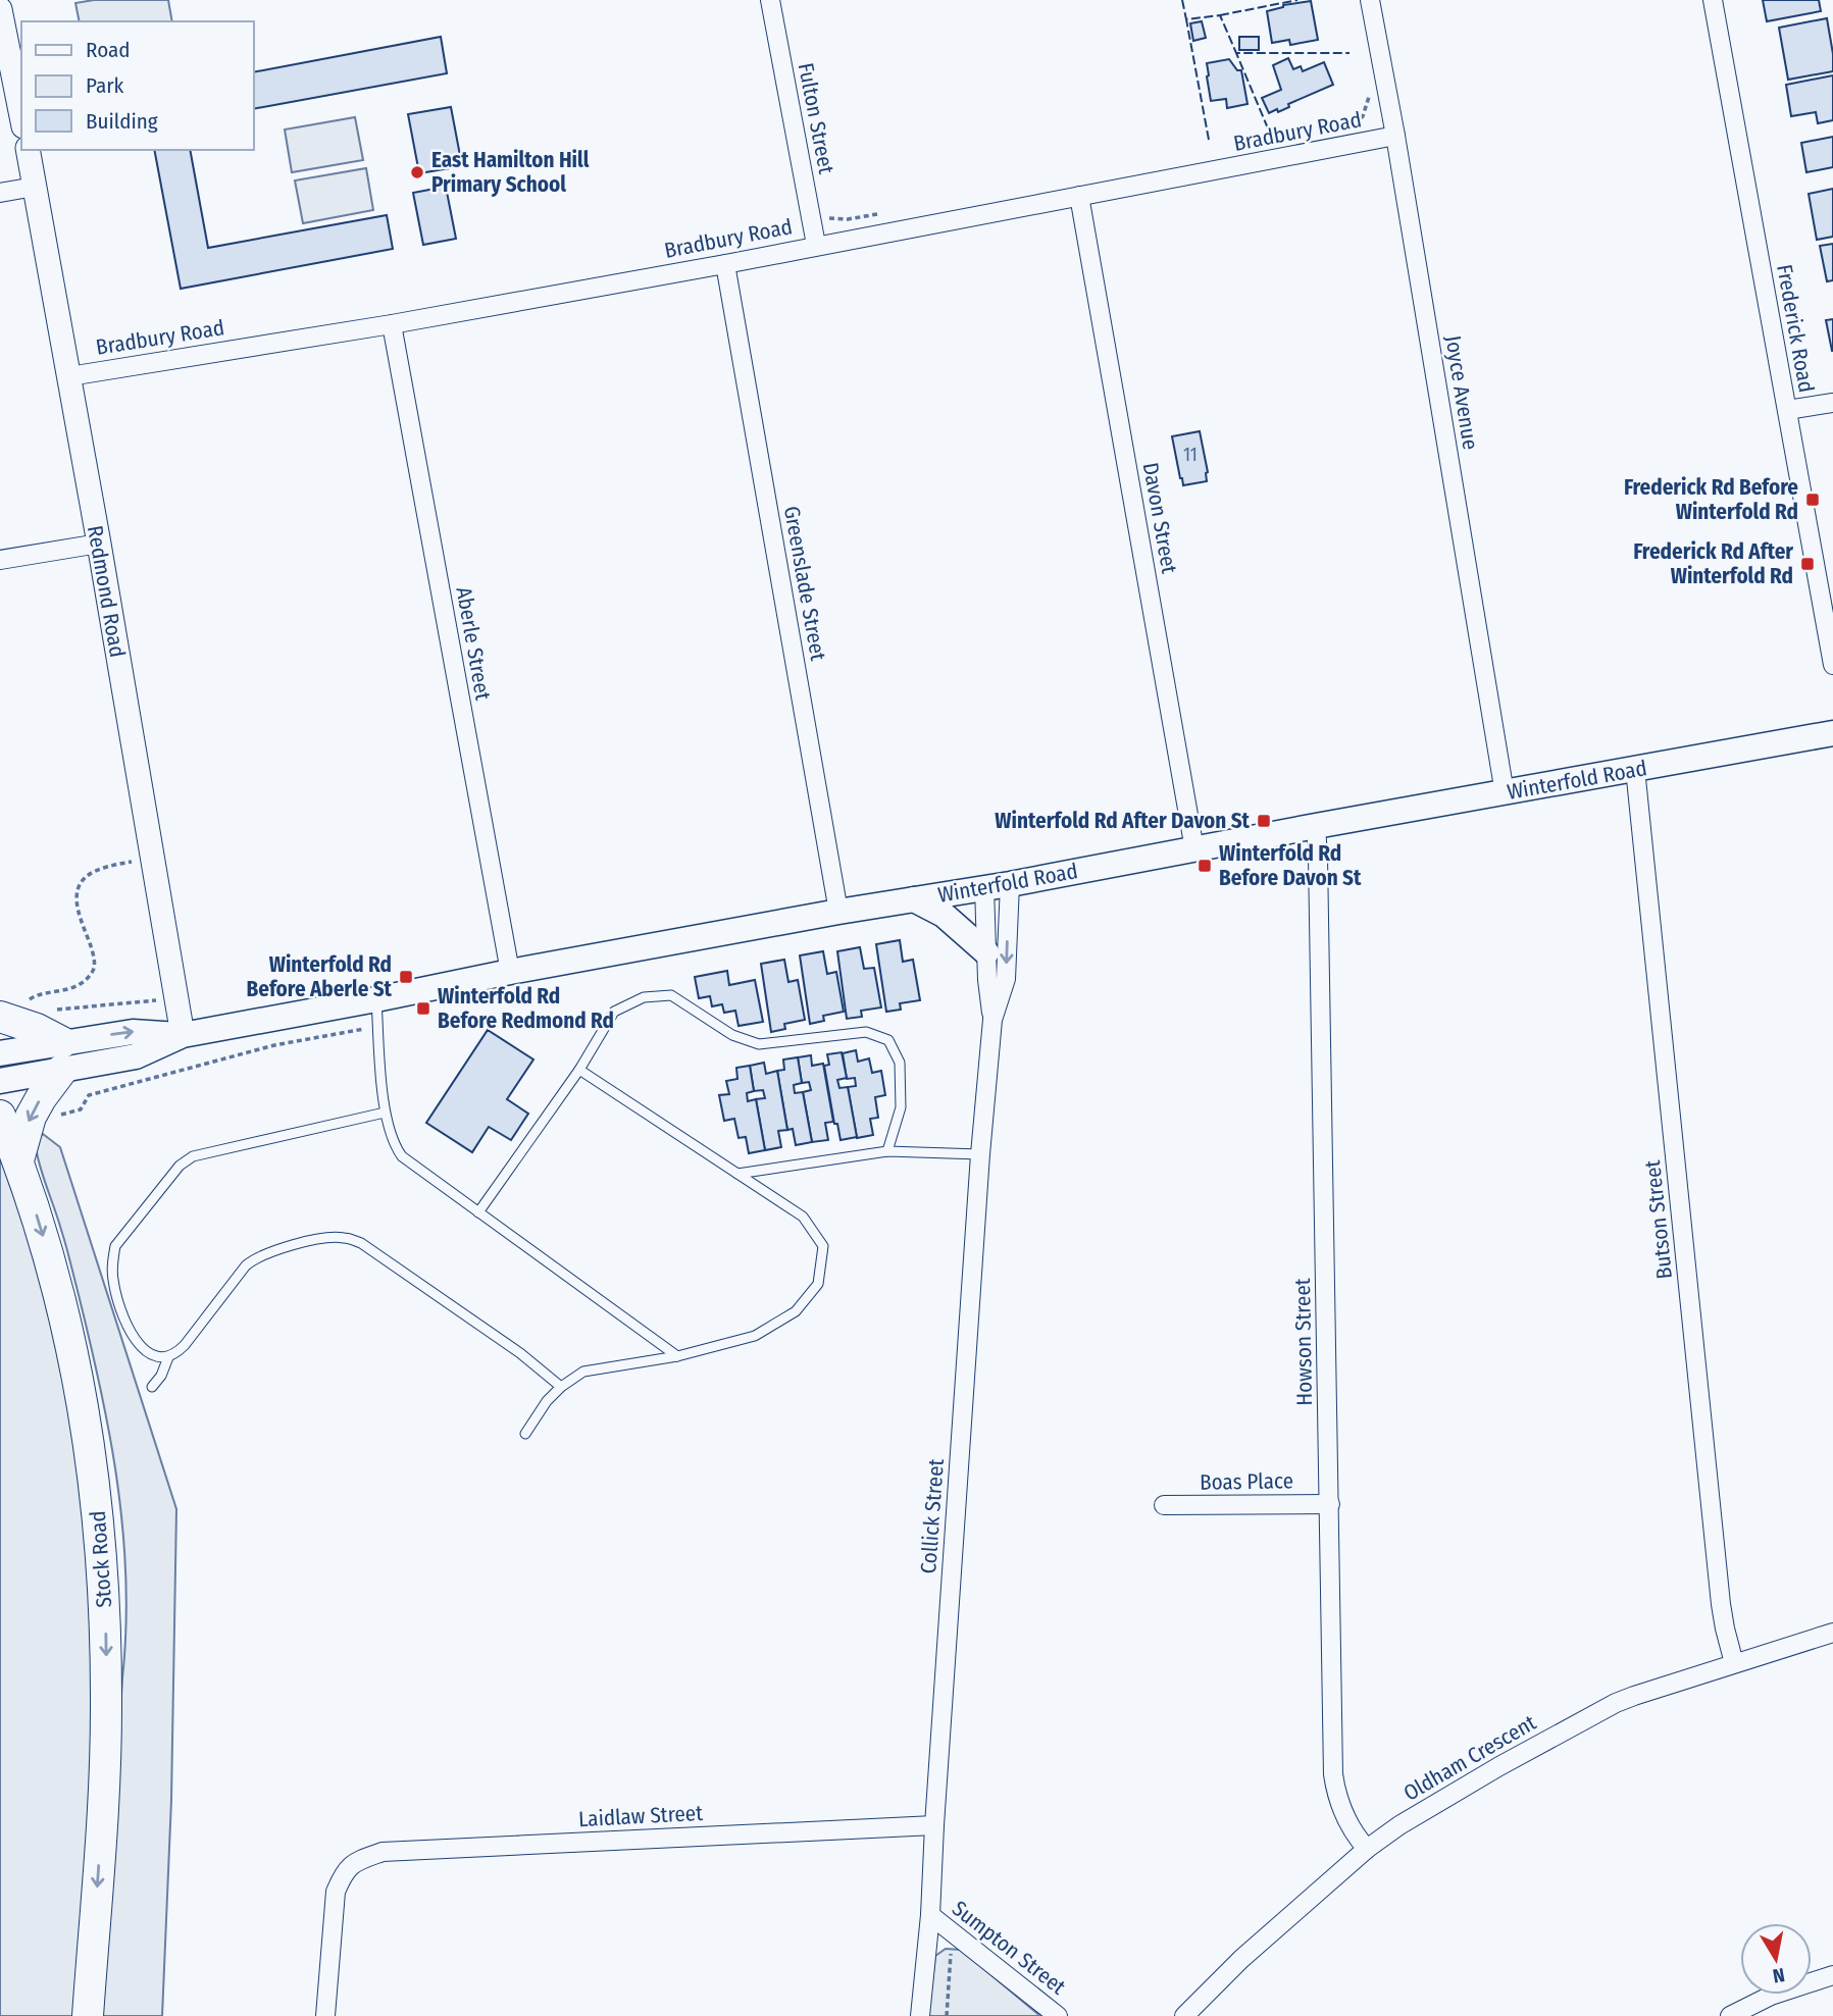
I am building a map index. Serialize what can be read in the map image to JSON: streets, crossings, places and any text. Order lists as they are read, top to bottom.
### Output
{
  "streets": {
    "highway": ["Stock Road"],
    "main road": ["Winterfold Road"],
    "street": [
      "Fulton Street",
      "Bradbury Road",
      "Frederick Road",
      "Joyce Avenue",
      "Davon Street",
      "Greenslade Street",
      "Redmond Road",
      "Aberle Street",
      "Butson Street",
      "Howson Street",
      "Boas Place",
      "Collick Street",
      "Oldham Crescent",
      "Laidlaw Street",
      "Sumpton Street"
    ]
  },
  "crossings": [
    ["Fulton Street", "Bradbury Road"],
    ["Bradbury Road", "Joyce Avenue"],
    ["Bradbury Road", "Davon Street"],
    ["Bradbury Road", "Greenslade Street"],
    ["Bradbury Road", "Redmond Road"],
    ["Bradbury Road", "Aberle Street"],
    ["Joyce Avenue", "Winterfold Road"],
    ["Davon Street", "Winterfold Road"],
    ["Greenslade Street", "Winterfold Road"],
    ["Redmond Road", "Winterfold Road"],
    ["Aberle Street", "Winterfold Road"],
    ["Winterfold Road", "Butson Street"],
    ["Winterfold Road", "Howson Street"],
    ["Winterfold Road", "Collick Street"],
    ["Butson Street", "Oldham Crescent"],
    ["Howson Street", "Boas Place"],
    ["Howson Street", "Oldham Crescent"],
    ["Collick Street", "Laidlaw Street"],
    ["Collick Street", "Sumpton Street"]
  ],
  "one_way": ["Stock Road"],
  "places": {
    "other": ["East Hamilton Hill Primary School"],
    "transit": [
      "Frederick Rd Before Winterfold Rd",
      "Frederick Rd After Winterfold Rd",
      "Winterfold Rd After Davon St",
      "Winterfold Rd Before Davon St",
      "Winterfold Rd Before Aberle St",
      "Winterfold Rd Before Redmond Rd"
    ]
  },
  "house_numbers": ["11"],
  "legend": ["Road", "Park", "Building"],
  "north": "bottom"
}
